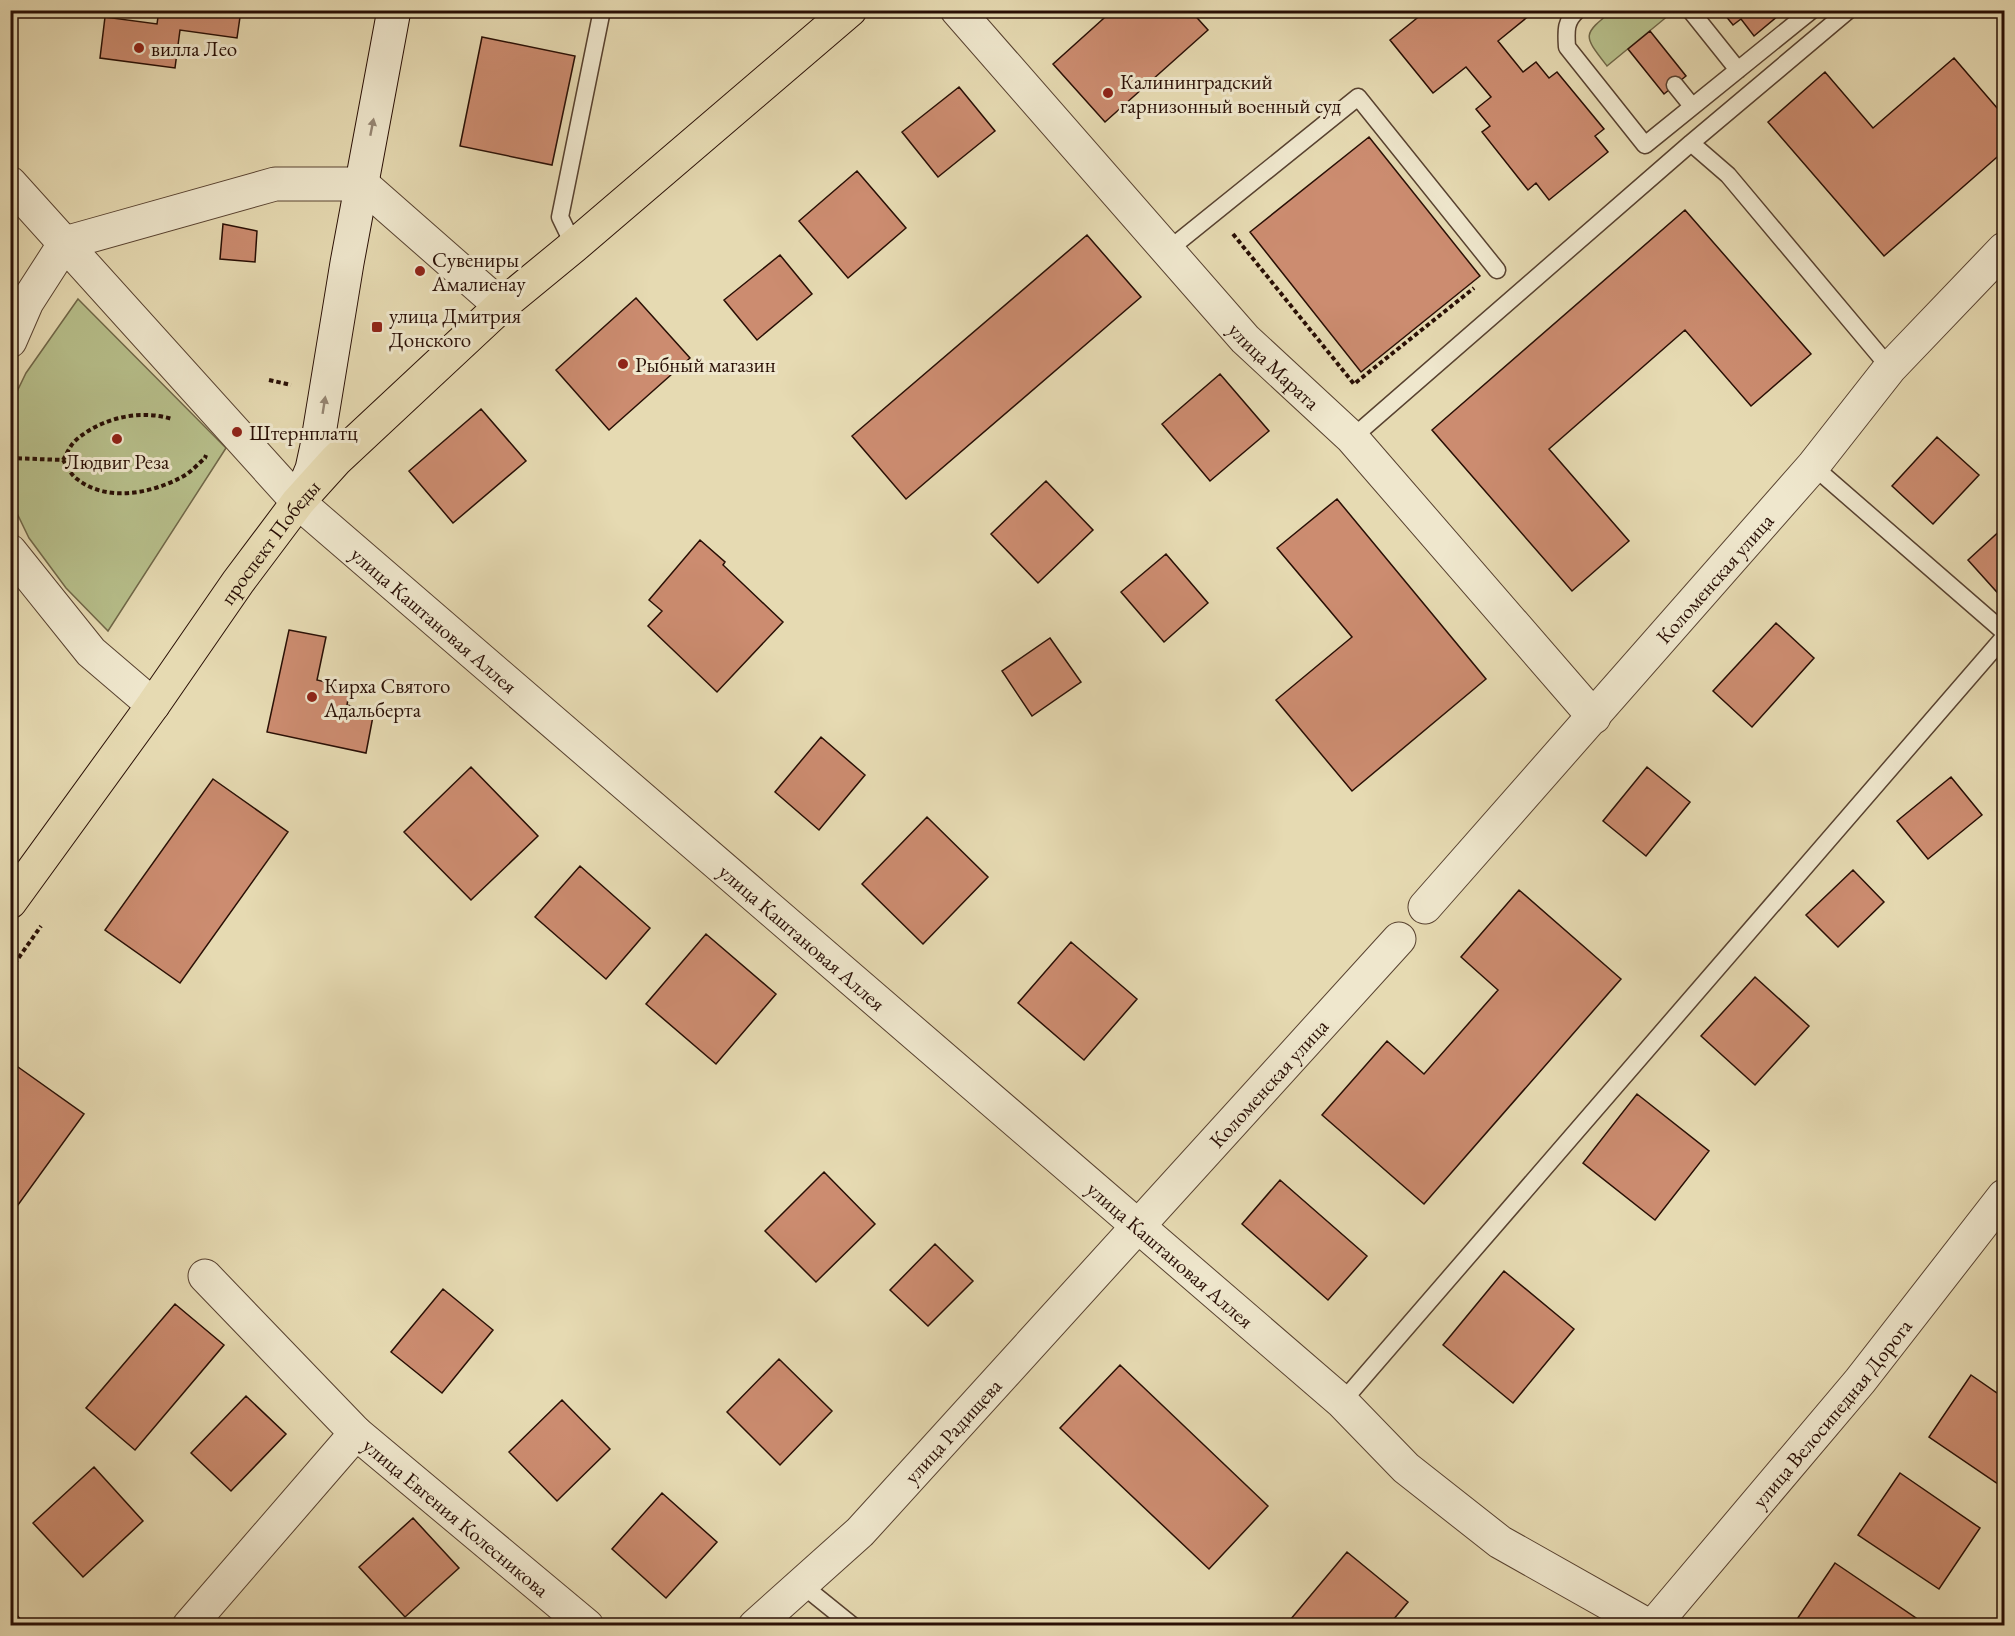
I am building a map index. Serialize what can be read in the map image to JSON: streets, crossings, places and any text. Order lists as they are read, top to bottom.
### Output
{
  "streets": {
    "main road": ["проспект Победы"],
    "street": [
      "улица Марата",
      "Коломенская улица",
      "улица Каштановая Аллея",
      "улица Велосипедная Дорога",
      "улица Радищева",
      "улица Евгения Колесникова"
    ]
  },
  "crossings": [
    ["улица Марата", "Коломенская улица"],
    ["проспект Победы", "улица Каштановая Аллея"],
    ["Коломенская улица", "улица Каштановая Аллея"],
    ["Коломенская улица", "улица Радищева"],
    ["улица Каштановая Аллея", "улица Велосипедная Дорога"],
    ["улица Каштановая Аллея", "улица Радищева"]
  ],
  "one_way": ["проспект Победы"],
  "places": {
    "other": [
      "вилла Лео",
      "Калининградский гарнизонный военный суд",
      "Сувениры Амалиенау",
      "Рыбный магазин",
      "Штернплатц",
      "Людвиг Реза",
      "Кирха Святого Адальберта"
    ],
    "transit": ["улица Дмитрия Донского"]
  }
}
